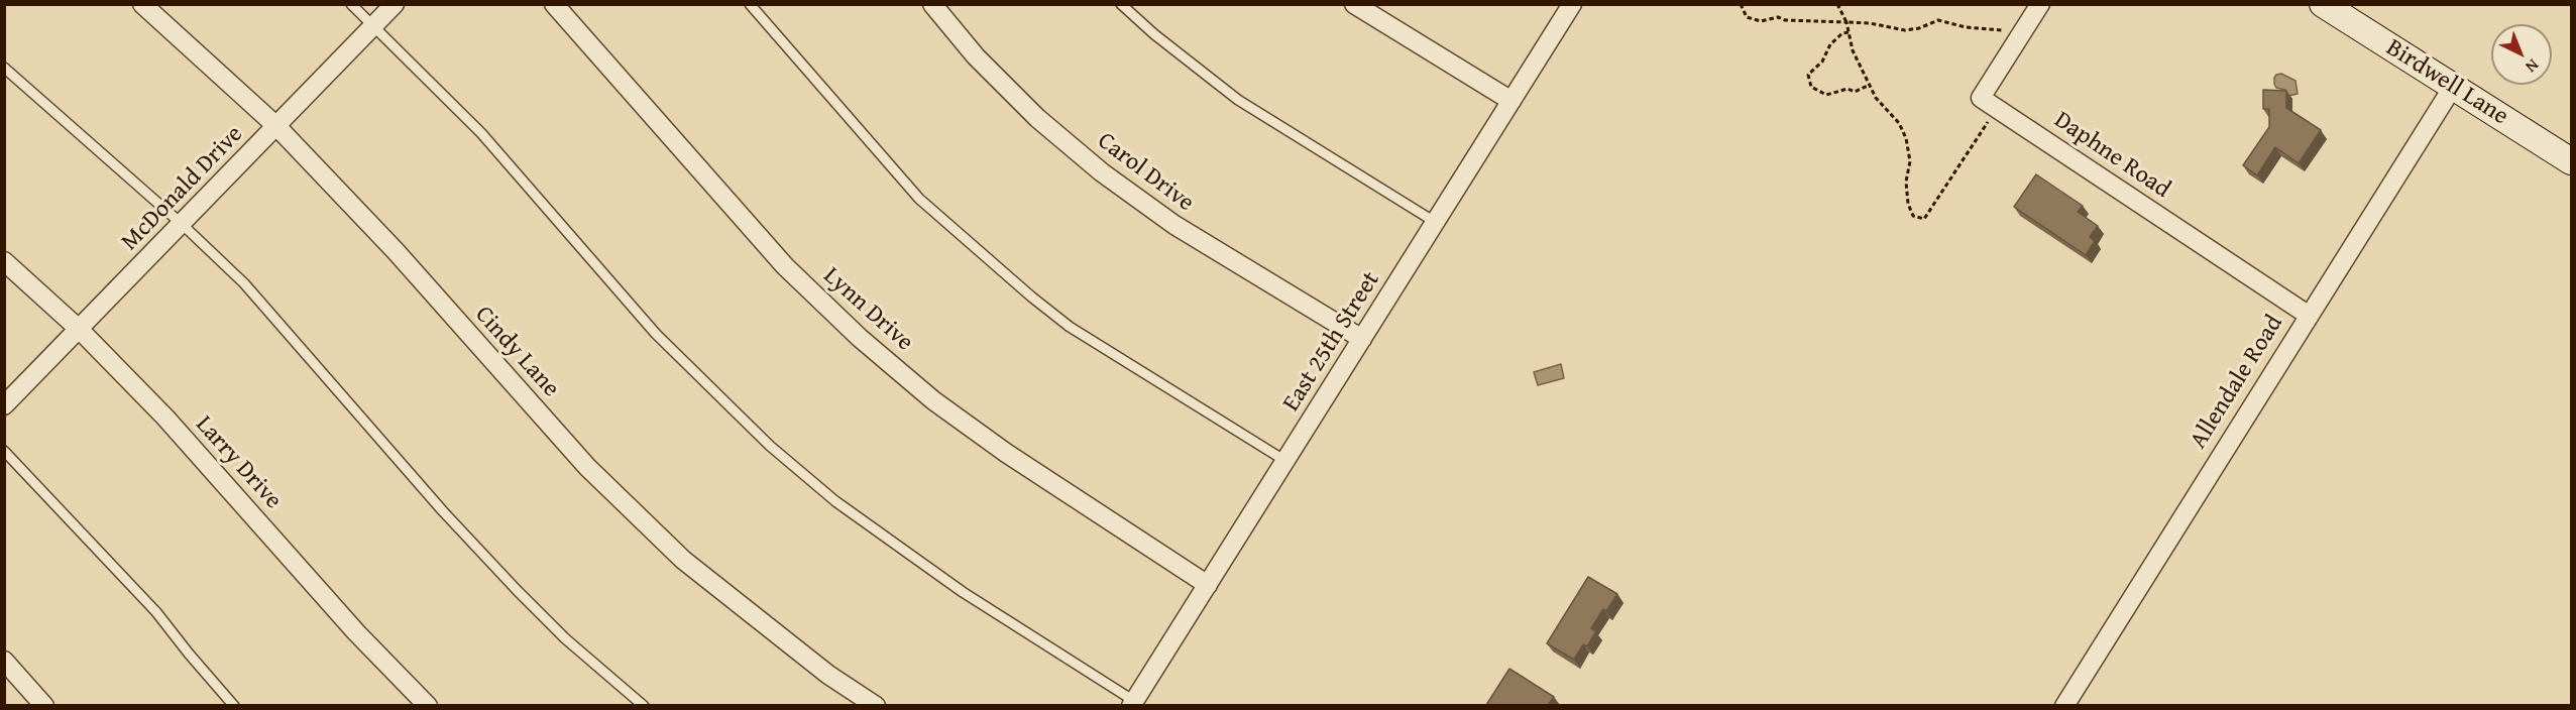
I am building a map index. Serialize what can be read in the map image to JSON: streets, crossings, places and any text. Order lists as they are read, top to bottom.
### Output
{
  "streets": {
    "street": [
      "Birdwell Lane",
      "Daphne Road",
      "Carol Drive",
      "McDonald Drive",
      "Lynn Drive",
      "East 25th Street",
      "Cindy Lane",
      "Allendale Road",
      "Larry Drive"
    ]
  },
  "crossings": [
    ["Birdwell Lane", "Allendale Road"],
    ["Daphne Road", "Allendale Road"],
    ["Carol Drive", "East 25th Street"],
    ["McDonald Drive", "Cindy Lane"],
    ["McDonald Drive", "Larry Drive"],
    ["Lynn Drive", "East 25th Street"]
  ],
  "north": "bottom right"
}
